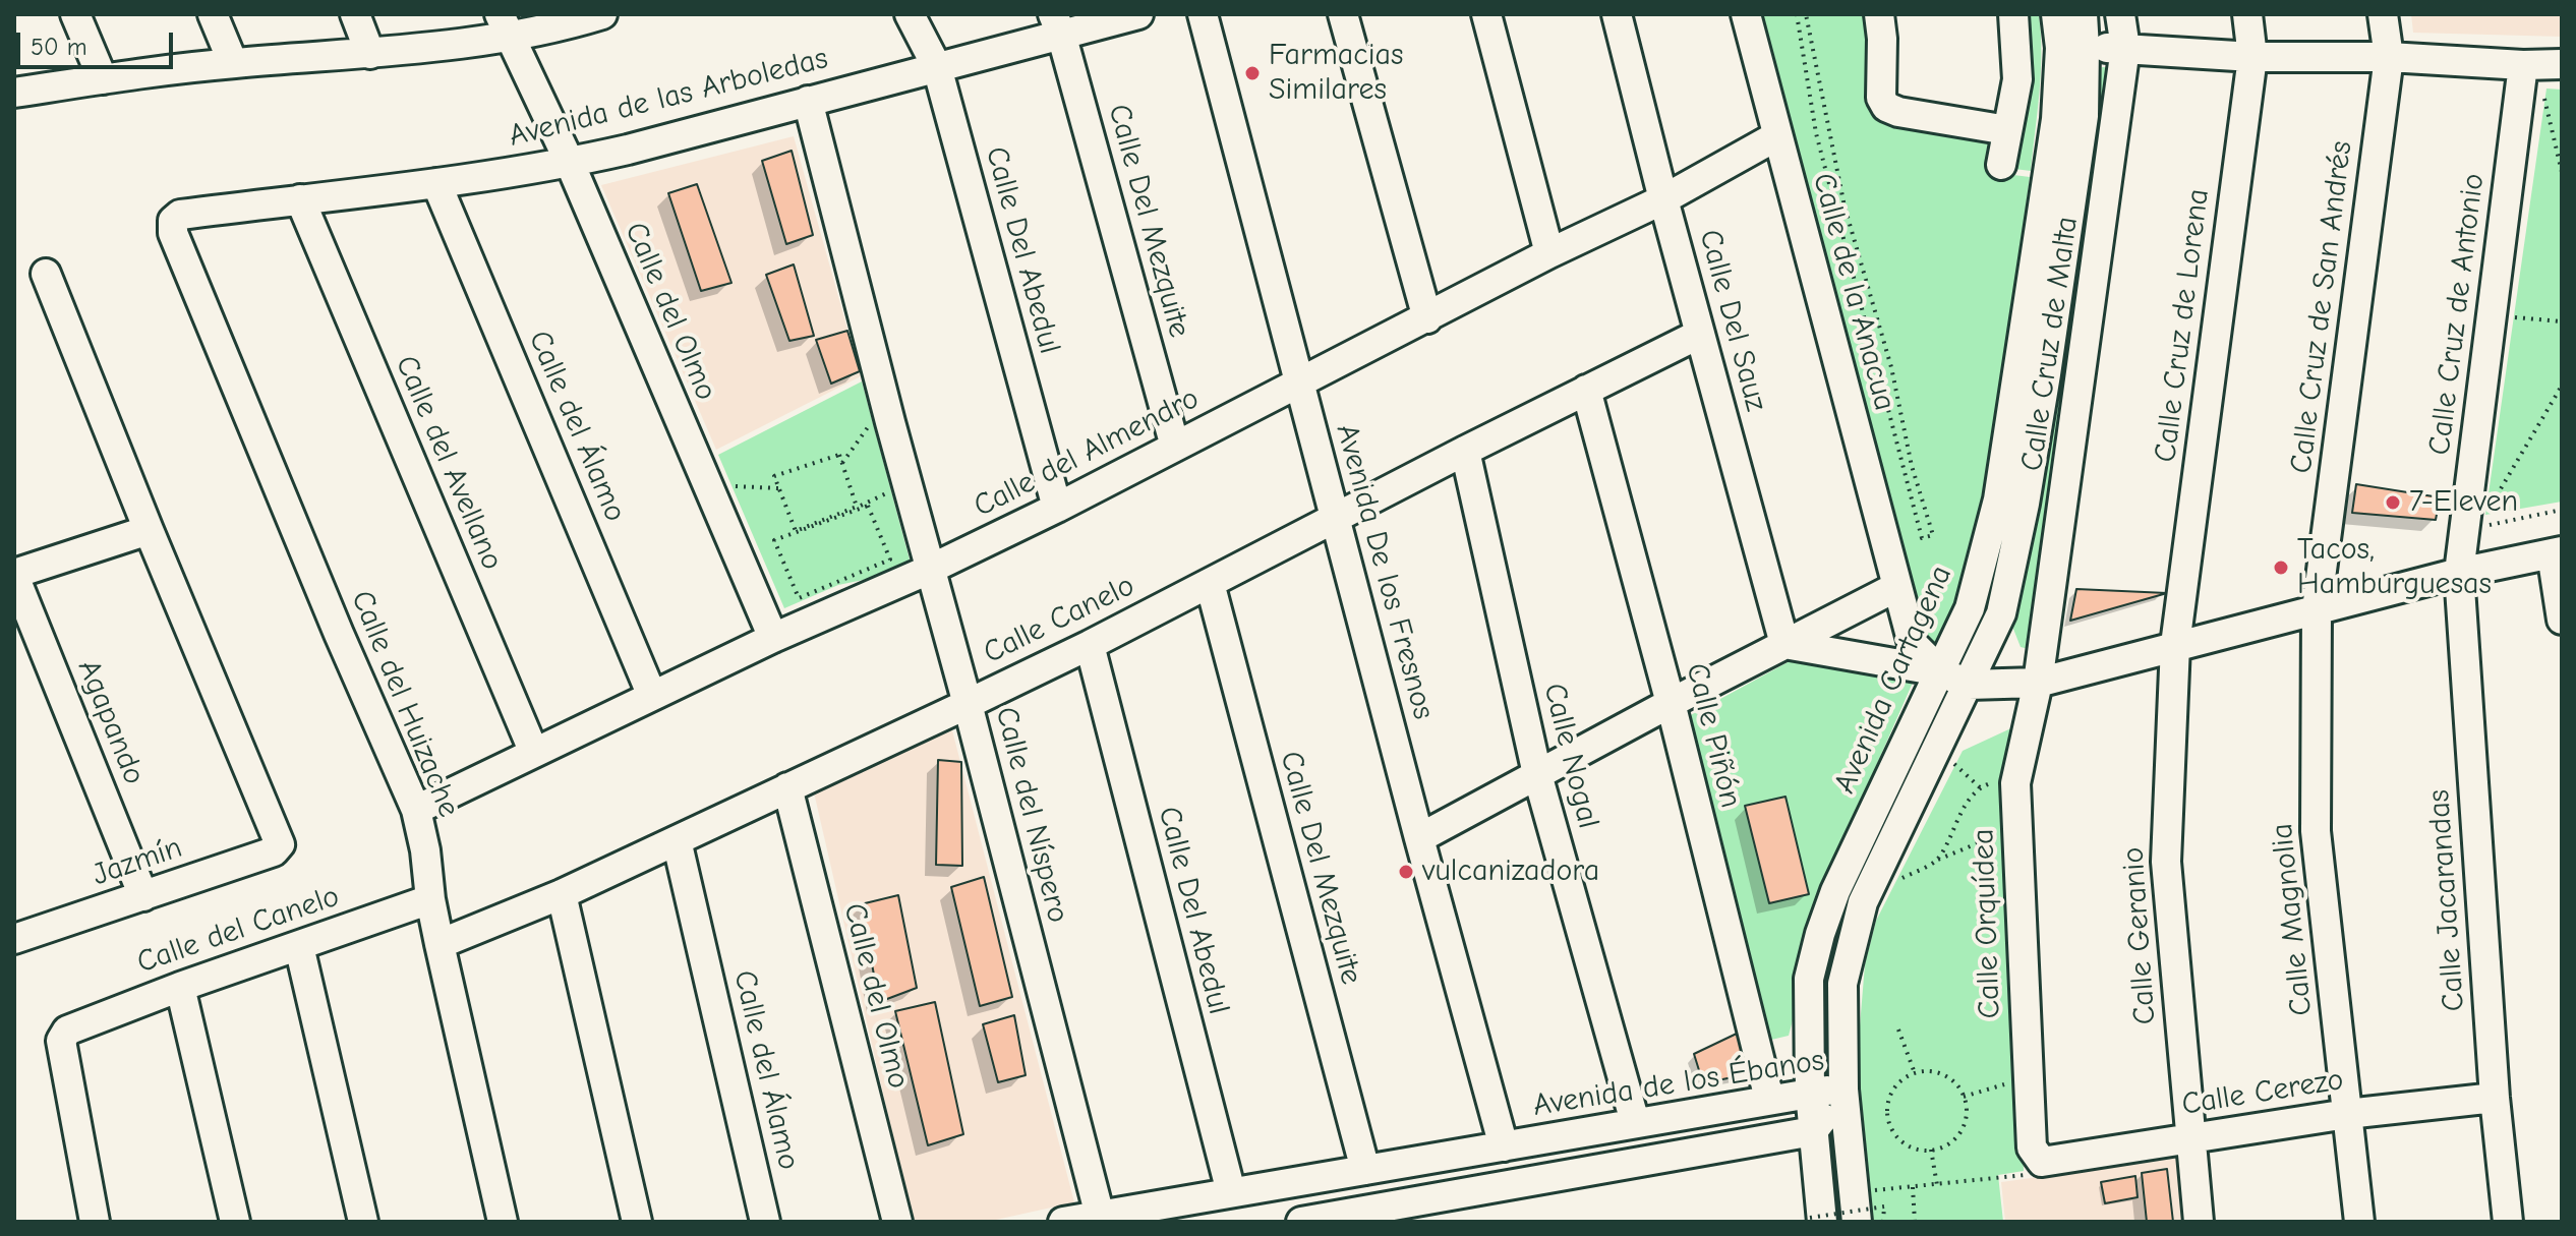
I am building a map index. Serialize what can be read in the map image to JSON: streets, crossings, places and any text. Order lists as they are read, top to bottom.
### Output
{
  "streets": {
    "street": [
      "Avenida de las Arboledas",
      "Calle Del Mezquite",
      "Calle Del Abedul",
      "Calle de la Anacua",
      "Calle Cruz de San Andrés",
      "Calle del Olmo",
      "Calle Cruz de Antonio",
      "Calle Del Sauz",
      "Calle Cruz de Lorena",
      "Calle Cruz de Malta",
      "Calle del Álamo",
      "Calle del Almendro",
      "Calle del Avellano",
      "Avenida De los Fresnos",
      "Calle Canelo",
      "Avenida Cartagena",
      "Calle del Huizache",
      "Agapando",
      "Calle Piñón",
      "Calle Nogal",
      "Calle del Níspero",
      "Jazmín",
      "Calle Jacarandas",
      "Calle Magnolia",
      "Calle Orquídea",
      "Calle del Canelo",
      "Calle Geranio",
      "Avenida de los Ébanos",
      "Calle Cerezo"
    ]
  },
  "crossings": [
    ["Avenida de las Arboledas", "Calle Del Mezquite"],
    ["Avenida de las Arboledas", "Calle Del Abedul"],
    ["Avenida de las Arboledas", "Calle del Olmo"],
    ["Avenida de las Arboledas", "Calle del Álamo"],
    ["Avenida de las Arboledas", "Calle del Avellano"],
    ["Avenida de las Arboledas", "Calle del Huizache"],
    ["Avenida de las Arboledas", "Calle del Níspero"],
    ["Calle Del Mezquite", "Calle del Almendro"],
    ["Calle Del Mezquite", "Calle Canelo"],
    ["Calle Del Mezquite", "Avenida de los Ébanos"],
    ["Calle Del Abedul", "Calle del Almendro"],
    ["Calle Del Abedul", "Calle Canelo"],
    ["Calle Del Abedul", "Avenida de los Ébanos"],
    ["Calle de la Anacua", "Calle del Almendro"],
    ["Calle de la Anacua", "Avenida Cartagena"],
    ["Calle Cruz de San Andrés", "Calle Magnolia"],
    ["Calle del Olmo", "Calle del Almendro"],
    ["Calle del Olmo", "Calle Canelo"],
    ["Calle Cruz de Antonio", "Calle Jacarandas"],
    ["Calle Del Sauz", "Calle del Almendro"],
    ["Calle Del Sauz", "Calle Canelo"],
    ["Calle Cruz de Lorena", "Calle Geranio"],
    ["Calle Cruz de Malta", "Calle Orquídea"],
    ["Calle del Álamo", "Calle del Almendro"],
    ["Calle del Álamo", "Calle Canelo"],
    ["Calle del Almendro", "Calle del Avellano"],
    ["Calle del Almendro", "Avenida De los Fresnos"],
    ["Calle del Almendro", "Calle del Huizache"],
    ["Calle del Almendro", "Calle del Níspero"],
    ["Avenida De los Fresnos", "Calle Canelo"],
    ["Avenida De los Fresnos", "Avenida de los Ébanos"],
    ["Calle Canelo", "Calle del Huizache"],
    ["Calle Canelo", "Calle Piñón"],
    ["Calle Canelo", "Calle Nogal"],
    ["Calle Canelo", "Calle del Níspero"],
    ["Avenida Cartagena", "Avenida de los Ébanos"],
    ["Calle del Huizache", "Calle del Canelo"],
    ["Agapando", "Jazmín"],
    ["Calle Piñón", "Avenida de los Ébanos"],
    ["Calle Nogal", "Avenida de los Ébanos"],
    ["Calle del Níspero", "Avenida de los Ébanos"],
    ["Calle Jacarandas", "Calle Cerezo"],
    ["Calle Magnolia", "Calle Cerezo"],
    ["Calle Orquídea", "Calle Cerezo"],
    ["Calle Geranio", "Calle Cerezo"]
  ],
  "places": [
    "Farmacias Similares",
    "7-Eleven",
    "Tacos, Hamburguesas",
    "vulcanizadora"
  ],
  "scale_bar": "50 m"
}
